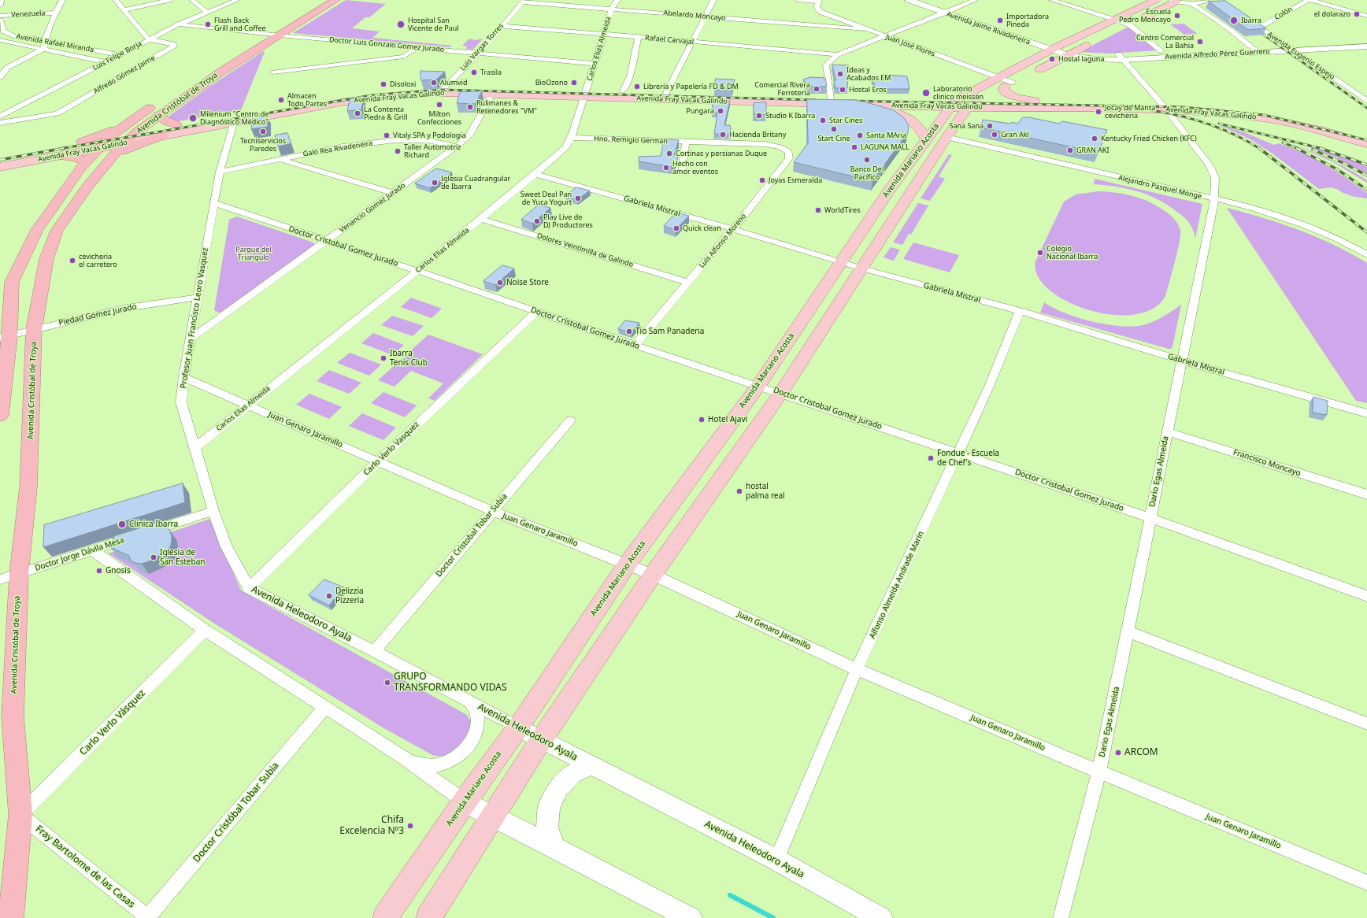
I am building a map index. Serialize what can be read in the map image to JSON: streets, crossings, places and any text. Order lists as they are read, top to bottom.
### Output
{
  "streets": {
    "highway": ["Avenida Cristóbal de Troya"],
    "main road": [
      "Avenida Jaime Rivadeneira",
      "Avenida Fray Vacas Galindo",
      "Avenida Mariano Acosta",
      "Avenida Heleodoro Ayala"
    ],
    "street": [
      "Colón",
      "Venezuela",
      "Abelardo Moncayo",
      "Rafael Carvajal",
      "Avenida Rafael Miranda",
      "Doctor Luis Gonzalo Gomez Jurado",
      "Juan José Flores",
      "Luis Vargas Torres",
      "Carlos Elias Almeida",
      "Avenida Alfredo Pérez Guerrero",
      "Luis Felipe Borja",
      "Avenida Eugenio Espejo",
      "Alfredo Gómez Jaime",
      "Hno. Remigio German",
      "Galo Rea Rivadeneira",
      "Alejandro Pasquel Monge",
      "Gabriela Mistral",
      "Venancio Gomez Jurado",
      "Luis Alfonso Moreno",
      "Doctor Cristobal Gomez Jurado",
      "Dolores Veintimilla de Galindo",
      "Piedad Gomez Jurado",
      "Profesor Juan Francisco Leoro Vasquez",
      "Juan Genaro Jaramillo",
      "Carlo Verlo Vasquez",
      "Francisco Moncayo",
      "Dario Egas Almeida",
      "Doctor Cristobal Tobar Subia",
      "Doctor Jorge Dávila Mesa",
      "Alfonso Almeida Andrade Marin",
      "Carlo Verlo Vásquez",
      "Doctor Cristóbal Tobar Subia",
      "Fray Bartolome de las Casas"
    ]
  },
  "crossings": [
    ["Colón", "Avenida Eugenio Espejo"],
    ["Abelardo Moncayo", "Juan José Flores"],
    ["Abelardo Moncayo", "Luis Vargas Torres"],
    ["Abelardo Moncayo", "Carlos Elias Almeida"],
    ["Avenida Jaime Rivadeneira", "Avenida Alfredo Pérez Guerrero"],
    ["Avenida Jaime Rivadeneira", "Avenida Mariano Acosta"],
    ["Rafael Carvajal", "Luis Vargas Torres"],
    ["Rafael Carvajal", "Carlos Elias Almeida"],
    ["Avenida Rafael Miranda", "Luis Felipe Borja"],
    ["Doctor Luis Gonzalo Gomez Jurado", "Luis Vargas Torres"],
    ["Doctor Luis Gonzalo Gomez Jurado", "Carlos Elias Almeida"],
    ["Doctor Luis Gonzalo Gomez Jurado", "Luis Felipe Borja"],
    ["Doctor Luis Gonzalo Gomez Jurado", "Avenida Cristóbal de Troya"],
    ["Juan José Flores", "Avenida Mariano Acosta"],
    ["Luis Vargas Torres", "Avenida Fray Vacas Galindo"],
    ["Carlos Elias Almeida", "Avenida Fray Vacas Galindo"],
    ["Carlos Elias Almeida", "Hno. Remigio German"],
    ["Carlos Elias Almeida", "Gabriela Mistral"],
    ["Carlos Elias Almeida", "Doctor Cristobal Gomez Jurado"],
    ["Carlos Elias Almeida", "Dolores Veintimilla de Galindo"],
    ["Carlos Elias Almeida", "Profesor Juan Francisco Leoro Vasquez"],
    ["Carlos Elias Almeida", "Juan Genaro Jaramillo"],
    ["Avenida Alfredo Pérez Guerrero", "Avenida Eugenio Espejo"],
    ["Avenida Alfredo Pérez Guerrero", "Avenida Mariano Acosta"],
    ["Avenida Alfredo Pérez Guerrero", "Dario Egas Almeida"],
    ["Luis Felipe Borja", "Alfredo Gómez Jaime"],
    ["Avenida Fray Vacas Galindo", "Avenida Cristóbal de Troya"],
    ["Avenida Fray Vacas Galindo", "Avenida Mariano Acosta"],
    ["Avenida Fray Vacas Galindo", "Venancio Gomez Jurado"],
    ["Avenida Fray Vacas Galindo", "Profesor Juan Francisco Leoro Vasquez"],
    ["Avenida Fray Vacas Galindo", "Dario Egas Almeida"],
    ["Avenida Cristóbal de Troya", "Piedad Gomez Jurado"],
    ["Avenida Cristóbal de Troya", "Doctor Jorge Dávila Mesa"],
    ["Avenida Cristóbal de Troya", "Carlo Verlo Vásquez"],
    ["Avenida Cristóbal de Troya", "Fray Bartolome de las Casas"],
    ["Hno. Remigio German", "Luis Alfonso Moreno"],
    ["Galo Rea Rivadeneira", "Venancio Gomez Jurado"],
    ["Galo Rea Rivadeneira", "Profesor Juan Francisco Leoro Vasquez"],
    ["Avenida Mariano Acosta", "Alejandro Pasquel Monge"],
    ["Avenida Mariano Acosta", "Gabriela Mistral"],
    ["Avenida Mariano Acosta", "Doctor Cristobal Gomez Jurado"],
    ["Avenida Mariano Acosta", "Juan Genaro Jaramillo"],
    ["Avenida Mariano Acosta", "Avenida Heleodoro Ayala"],
    ["Alejandro Pasquel Monge", "Dario Egas Almeida"],
    ["Gabriela Mistral", "Luis Alfonso Moreno"],
    ["Gabriela Mistral", "Dario Egas Almeida"],
    ["Gabriela Mistral", "Alfonso Almeida Andrade Marin"],
    ["Venancio Gomez Jurado", "Doctor Cristobal Gomez Jurado"],
    ["Venancio Gomez Jurado", "Profesor Juan Francisco Leoro Vasquez"],
    ["Luis Alfonso Moreno", "Doctor Cristobal Gomez Jurado"],
    ["Luis Alfonso Moreno", "Dolores Veintimilla de Galindo"],
    ["Doctor Cristobal Gomez Jurado", "Profesor Juan Francisco Leoro Vasquez"],
    ["Doctor Cristobal Gomez Jurado", "Carlo Verlo Vasquez"],
    ["Doctor Cristobal Gomez Jurado", "Dario Egas Almeida"],
    ["Doctor Cristobal Gomez Jurado", "Alfonso Almeida Andrade Marin"],
    ["Piedad Gomez Jurado", "Profesor Juan Francisco Leoro Vasquez"],
    ["Profesor Juan Francisco Leoro Vasquez", "Juan Genaro Jaramillo"],
    ["Profesor Juan Francisco Leoro Vasquez", "Doctor Jorge Dávila Mesa"],
    ["Profesor Juan Francisco Leoro Vasquez", "Avenida Heleodoro Ayala"],
    ["Juan Genaro Jaramillo", "Carlo Verlo Vasquez"],
    ["Juan Genaro Jaramillo", "Dario Egas Almeida"],
    ["Juan Genaro Jaramillo", "Doctor Cristobal Tobar Subia"],
    ["Juan Genaro Jaramillo", "Alfonso Almeida Andrade Marin"],
    ["Carlo Verlo Vasquez", "Avenida Heleodoro Ayala"],
    ["Francisco Moncayo", "Dario Egas Almeida"],
    ["Doctor Cristobal Tobar Subia", "Avenida Heleodoro Ayala"],
    ["Doctor Jorge Dávila Mesa", "Avenida Heleodoro Ayala"],
    ["Alfonso Almeida Andrade Marin", "Avenida Heleodoro Ayala"],
    ["Carlo Verlo Vásquez", "Fray Bartolome de las Casas"],
    ["Doctor Cristóbal Tobar Subia", "Fray Bartolome de las Casas"]
  ],
  "parks": ["Parque del Triangulo"],
  "places": [
    "el dolarazo",
    "Escuela Pedro Moncayo",
    "Importadora Pineda",
    "Ibarra",
    "Flash Back Grill and Coffee",
    "Hospital San Vicente de Paul",
    "Centro Comercial La Bahia",
    "Hostal laguna",
    "Trasila",
    "Ideas y Acabados EM",
    "Alumvid",
    "BioOzono",
    "Disoloxi",
    "Librería y Papelería FD & DM",
    "Comercial Rivera Ferreteria",
    "Hostal Eros",
    "Laboratorio clinico meissen",
    "Almacen Todo Partes",
    "Milton Confecciones",
    "Rulimanes & Retenedores \"VM\"",
    "Pungara",
    "Jocay de Manta cevicheria",
    "La Contenta Piedra & Grill",
    "Studio K Ibarra",
    "Milenium \"Centro de Diagnóstico Médico\"",
    "Star Cines",
    "Sana Sana",
    "Start Cine",
    "Tecniservicios Paredes",
    "Hacienda Britany",
    "Gran Akí",
    "Vitaly SPA y Podologia",
    "Santa MAria",
    "Kentucky Fried Chicken (KFC)",
    "LAGUNA MALL",
    "GRAN AKI",
    "Taller Automotriz Richard",
    "Cortinas y persianas Duque",
    "Banco Del Pacífico",
    "Hecho con amor eventos",
    "Joyas Esmeralda",
    "Iglesia Cuadrangular de Ibarra",
    "Sweet Deal Pan de Yuca Yogurt",
    "WorldTires",
    "Play Live de DJ Productores",
    "Quick clean",
    "Colegio Nacional Ibarra",
    "cevicheria el carretero",
    "Noise Store",
    "Tio Sam Panaderia",
    "Ibarra Tenis Club",
    "Hotel Ajavi",
    "Fondue - Escuela de Chef's",
    "hostal palma real",
    "Clínica Ibarra",
    "Iglesia de San Esteban",
    "Gnosis",
    "Delizzia Pizzeria",
    "GRUPO TRANSFORMANDO VIDAS",
    "ARCOM",
    "Chifa Excelencia Nº3"
  ]
}
